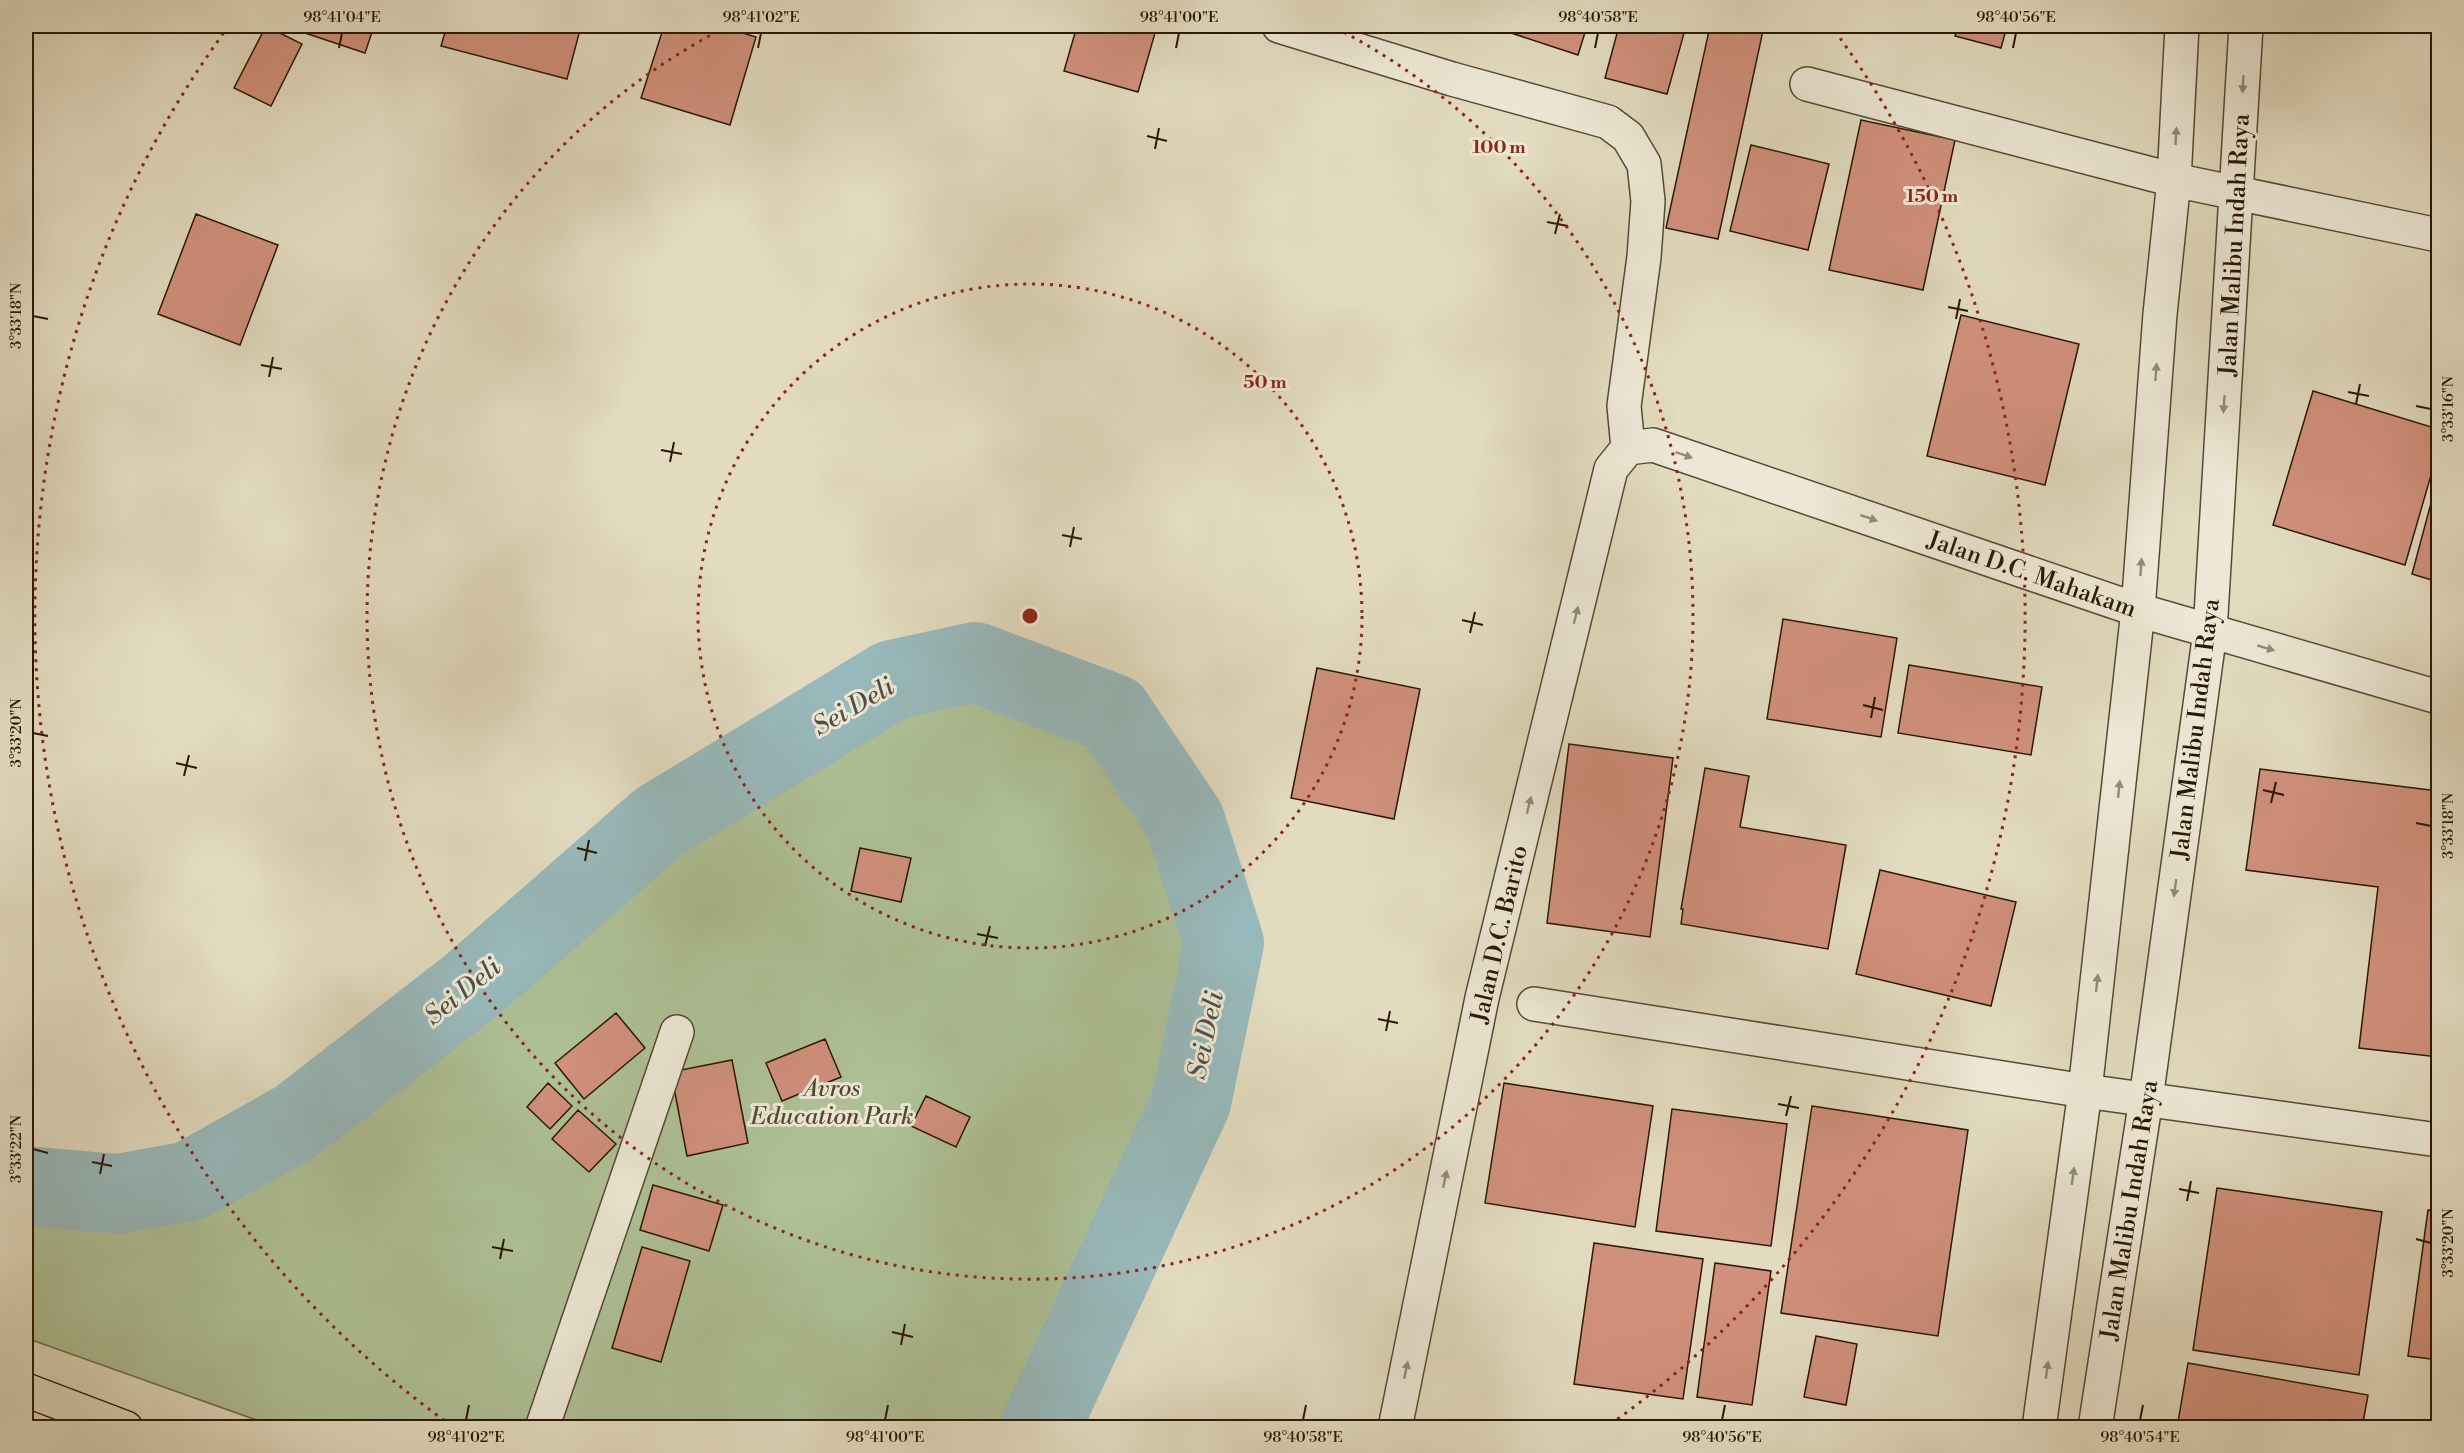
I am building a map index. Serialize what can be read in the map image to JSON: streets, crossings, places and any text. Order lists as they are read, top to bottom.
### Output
{
  "streets": {
    "street": ["Jalan Malibu Indah Raya", "Jalan D.C. Mahakam", "Jalan D.C. Barito"]
  },
  "crossings": [
    ["Jalan Malibu Indah Raya", "Jalan D.C. Mahakam"],
    ["Jalan D.C. Mahakam", "Jalan D.C. Barito"]
  ],
  "one_way": ["Jalan D.C. Mahakam", "Jalan D.C. Barito"],
  "water": ["Sei Deli"],
  "parks": ["Avros Education Park"],
  "coordinates": [
    "98°41'04\"E",
    "98°41'02\"E",
    "98°41'00\"E",
    "98°40'58\"E",
    "98°40'56\"E",
    "3°33'18\"N",
    "3°33'16\"N",
    "3°33'20\"N",
    "3°33'22\"N",
    "98°40'54\"E"
  ],
  "rings": ["100 m", "150 m", "50 m"]
}
